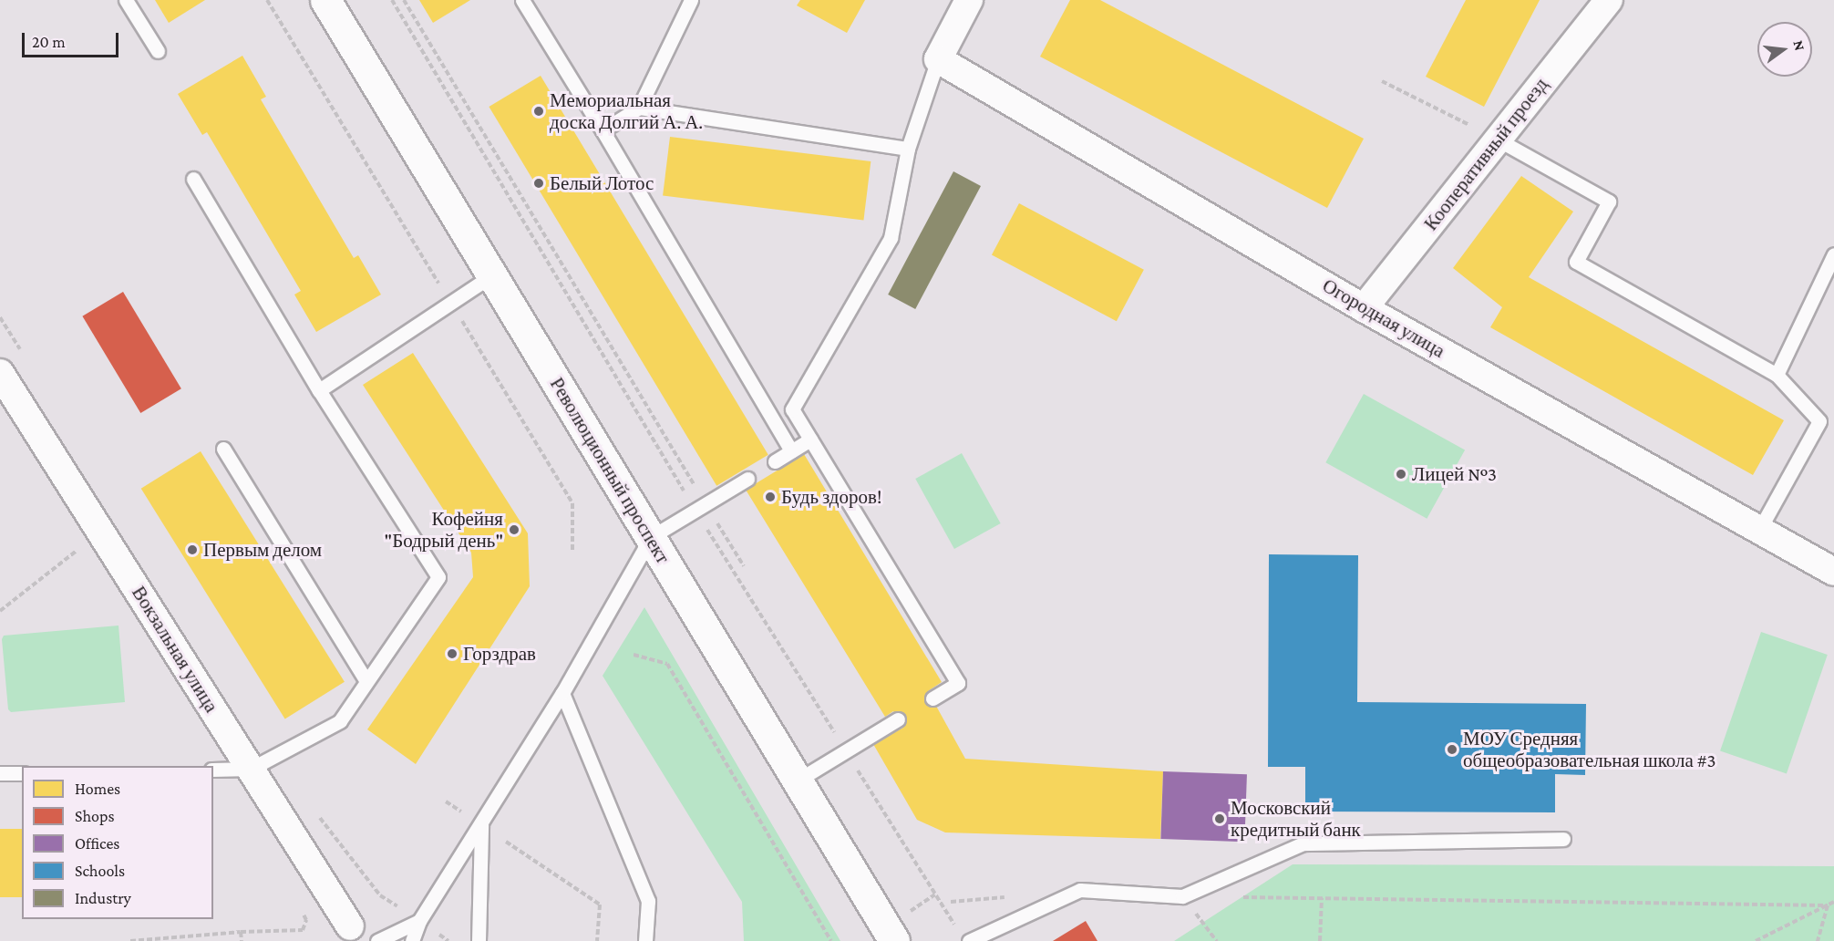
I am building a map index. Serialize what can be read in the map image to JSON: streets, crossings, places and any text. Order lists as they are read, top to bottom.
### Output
{
  "streets": {
    "street": [
      "Кооперативный проезд",
      "Огородная улица",
      "Революционный проспект",
      "Вокзальная улица"
    ]
  },
  "crossings": [
    ["Кооперативный проезд", "Огородная улица"]
  ],
  "places": [
    "Мемориальная доска Долгий А. А.",
    "Белый Лотос",
    "Лицей №3",
    "Будь здоров!",
    "Кофейня \"Бодрый день\"",
    "Первым делом",
    "Горздрав",
    "МОУ Средняя общеобразовательная школа #3",
    "Московский кредитный банк"
  ],
  "legend": [
    "Homes",
    "Shops",
    "Offices",
    "Schools",
    "Industry"
  ],
  "scale_bar": "20 m",
  "north": "right"
}
